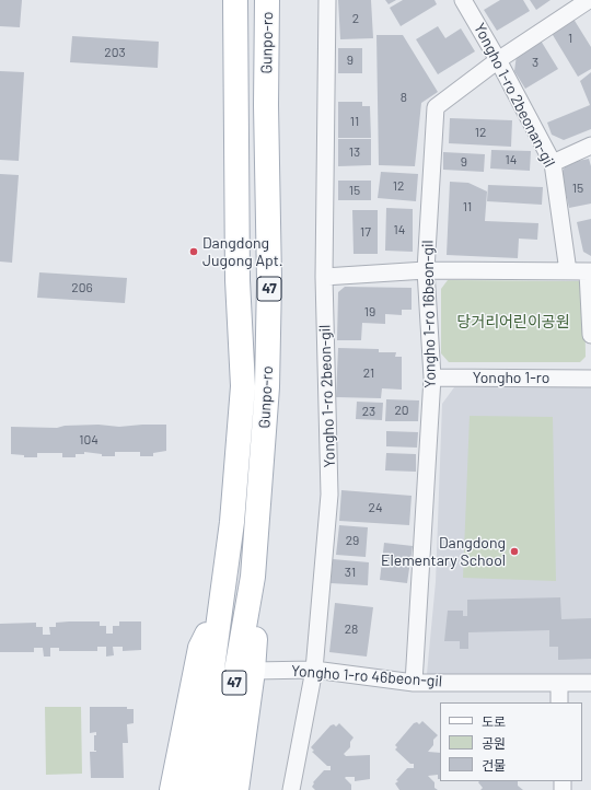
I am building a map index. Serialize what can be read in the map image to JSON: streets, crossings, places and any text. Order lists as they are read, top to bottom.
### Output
{
  "streets": {
    "main road": ["Gunpo-ro", "47"],
    "street": [
      "Yongho 1-ro 2beonan-gil",
      "Yongho 1-ro 16beon-gil",
      "Yongho 1-ro",
      "Yongho 1-ro 2beon-gil",
      "Yongho 1-ro 46beon-gil"
    ]
  },
  "crossings": [
    ["Gunpo-ro", "47"],
    ["Yongho 1-ro 2beonan-gil", "Yongho 1-ro 16beon-gil"],
    ["Yongho 1-ro 16beon-gil", "Yongho 1-ro"],
    ["Yongho 1-ro 16beon-gil", "Yongho 1-ro 46beon-gil"],
    ["Yongho 1-ro 2beon-gil", "Yongho 1-ro 46beon-gil"]
  ],
  "parks": ["당거리어린이공원"],
  "places": ["Dangdong Jugong Apt.", "Dangdong Elementary School"],
  "house_numbers": [
    "2",
    "1",
    "203",
    "9",
    "3",
    "8",
    "11",
    "12",
    "13",
    "14",
    "9",
    "12",
    "15",
    "15",
    "11",
    "14",
    "17",
    "206",
    "19",
    "21",
    "20",
    "23",
    "104",
    "24",
    "29",
    "31",
    "28"
  ],
  "legend": ["도로", "공원", "건물"]
}
